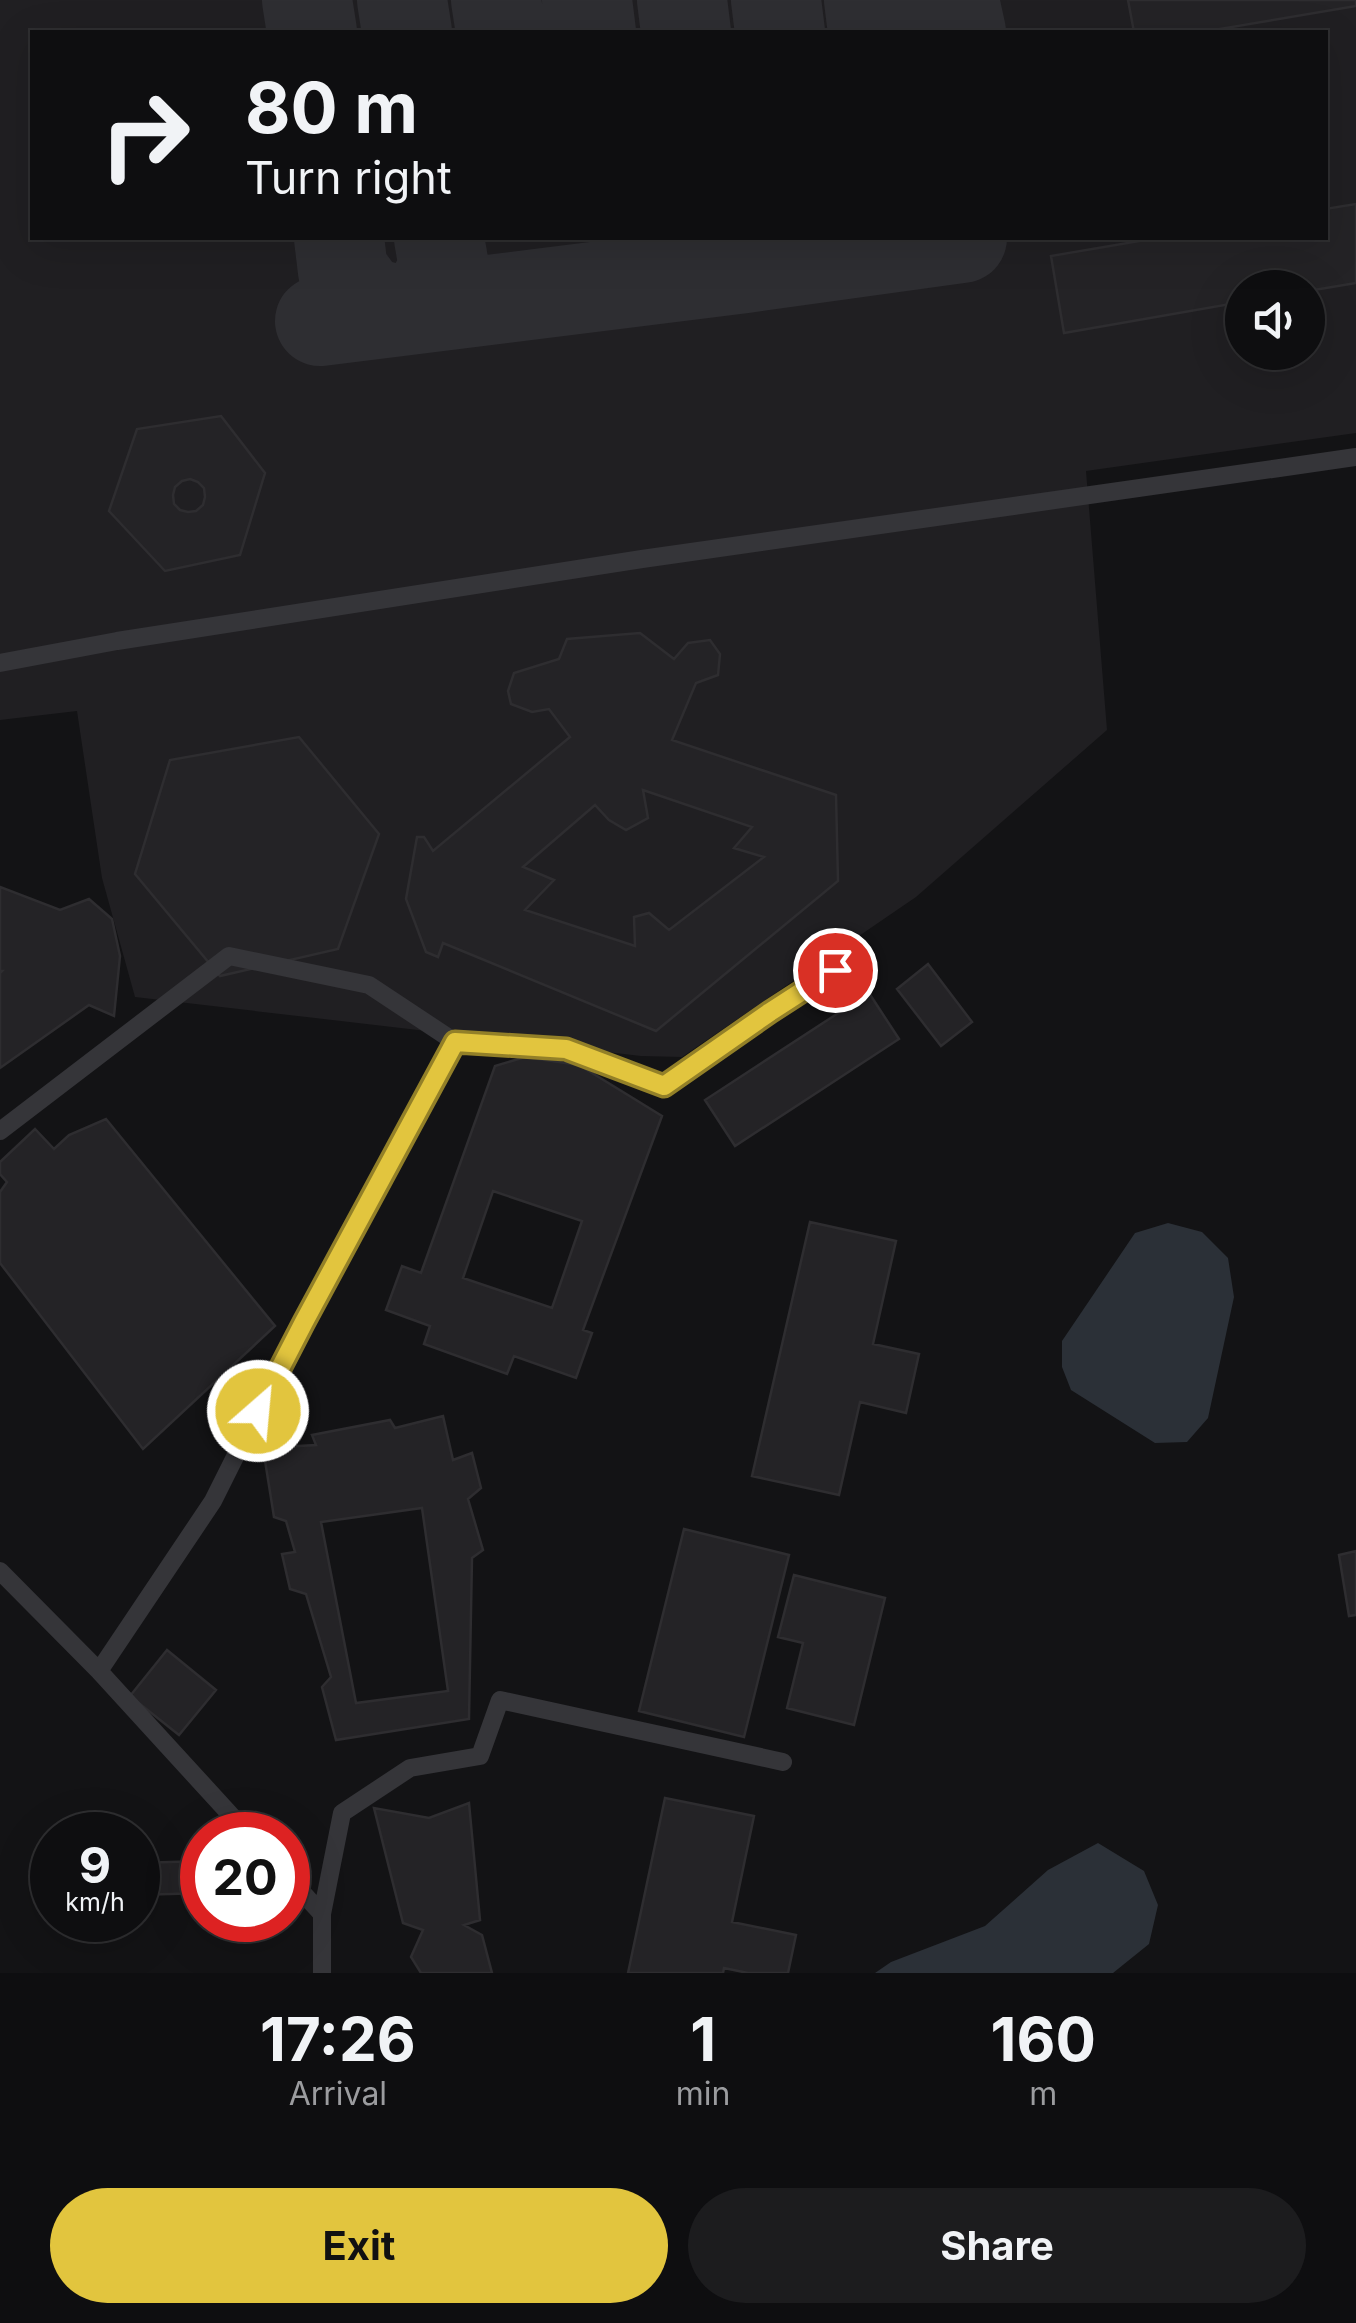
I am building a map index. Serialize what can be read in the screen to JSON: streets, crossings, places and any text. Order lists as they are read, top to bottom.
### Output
{
  "page": {
    "turn": ["80 m", "Turn right"],
    "speed": "9 km/h",
    "limit": "20",
    "eta": [
      "17:26",
      "Arrival",
      "1",
      "min",
      "160",
      "m"
    ],
    "buttons": ["Exit", "Share"]
  }
}
